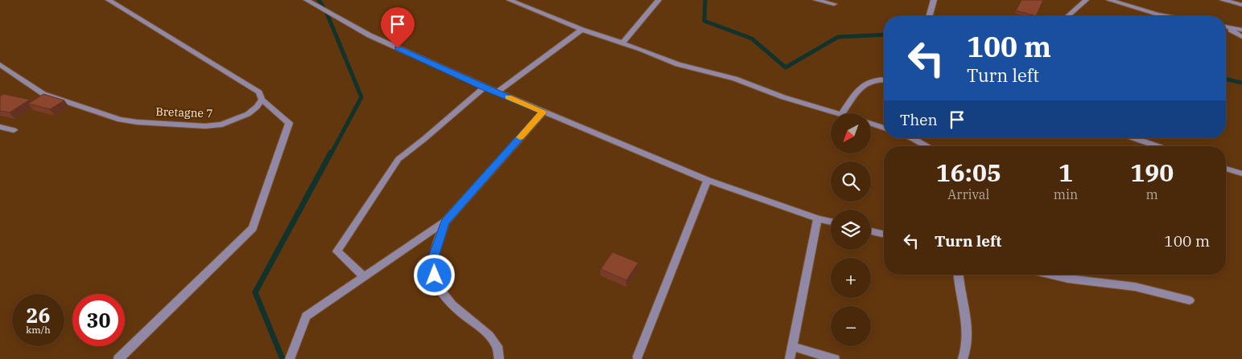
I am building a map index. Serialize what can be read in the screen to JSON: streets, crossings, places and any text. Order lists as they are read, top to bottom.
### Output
{
  "streets": {
    "street": ["Bretagne 7"]
  },
  "north": "bottom left",
  "page": {
    "turn": ["100 m", "Turn left"],
    "then": "Then",
    "map_buttons": ["+", "−"],
    "eta": [
      "16:05",
      "Arrival",
      "1",
      "min",
      "190",
      "m"
    ],
    "list": [
      {
        "name": "Turn left",
        "value": "100 m"
      }
    ],
    "speed": "26 km/h",
    "limit": "30"
  }
}
